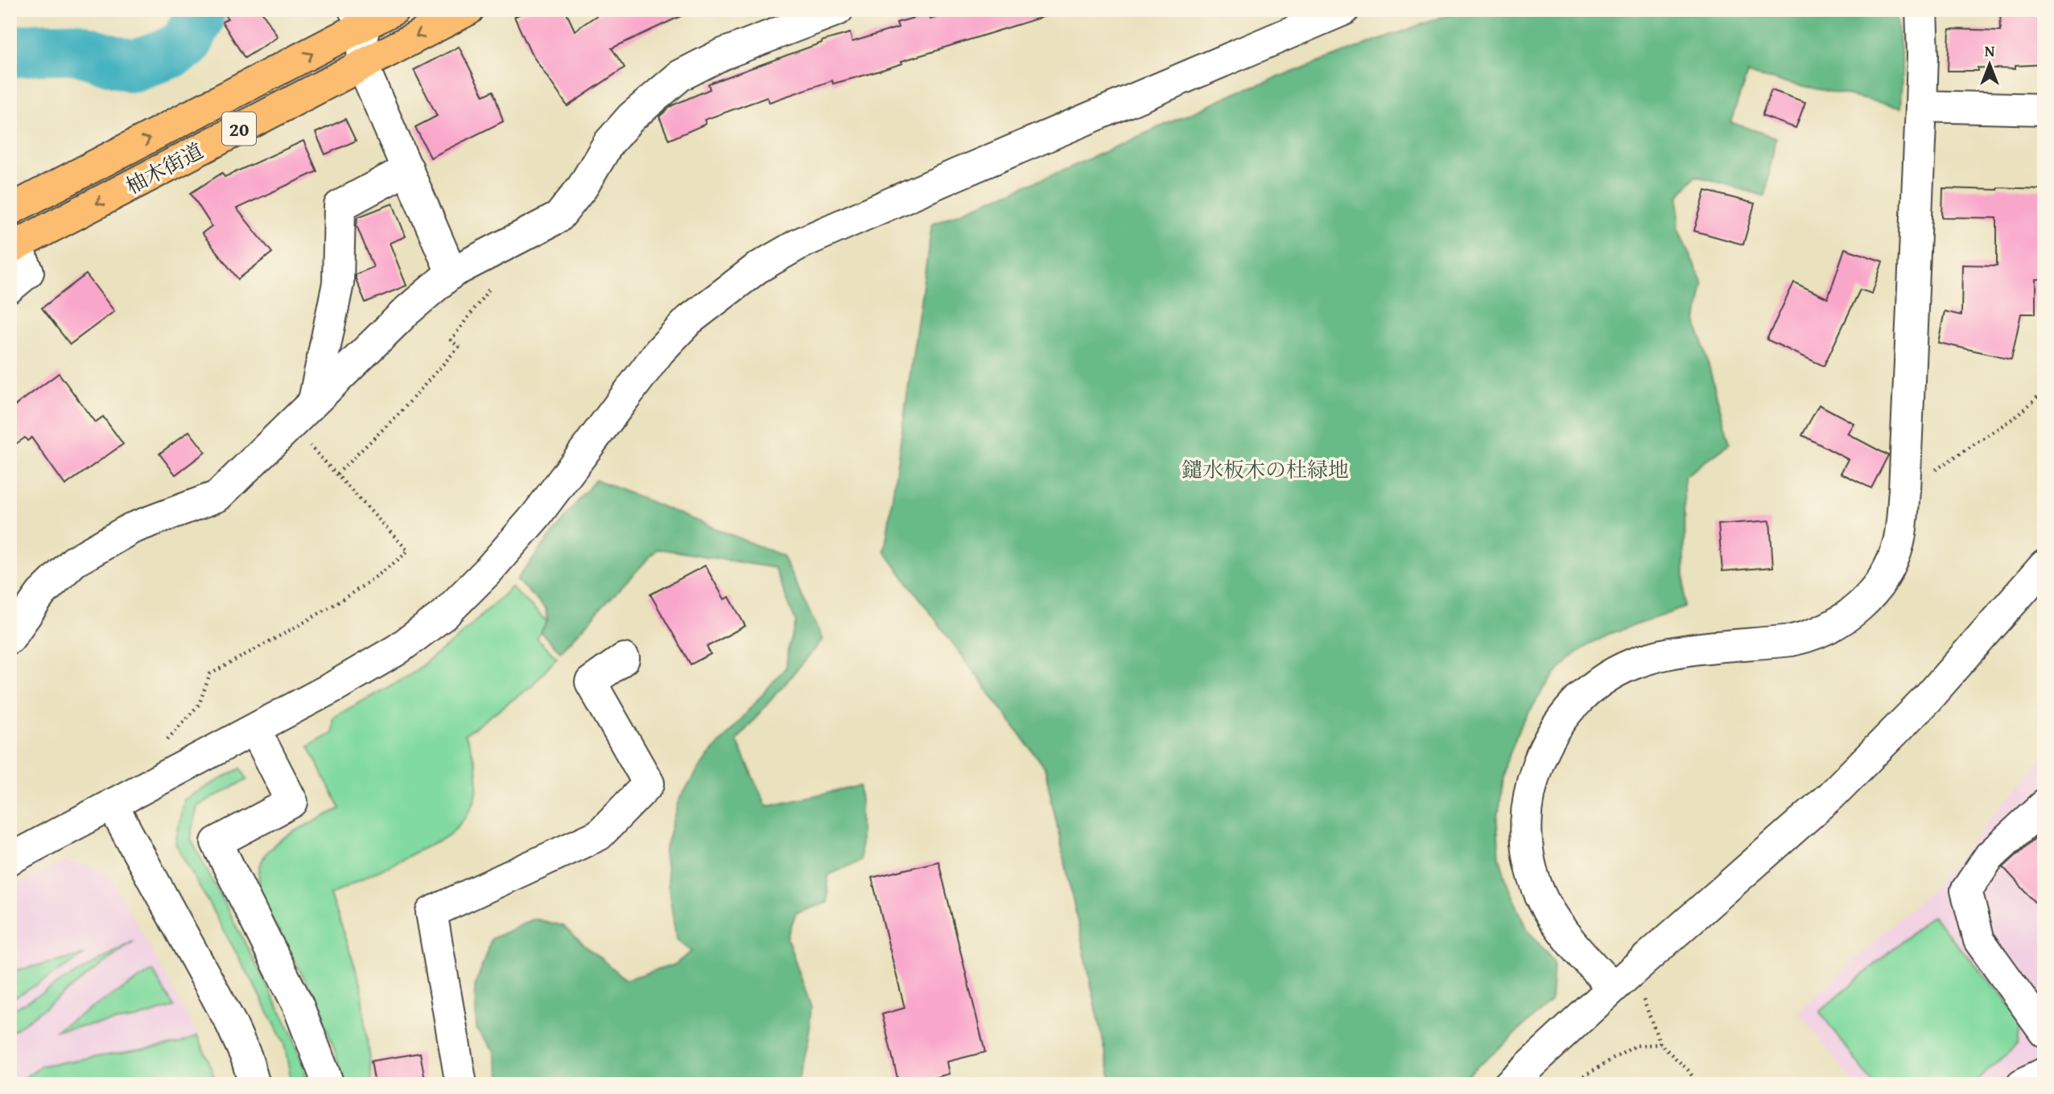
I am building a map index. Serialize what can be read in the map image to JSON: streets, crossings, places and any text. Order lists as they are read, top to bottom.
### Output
{
  "streets": {
    "main road": ["20", "柚木街道"]
  },
  "parks": ["鑓水板木の杜緑地"],
  "north": "top"
}
